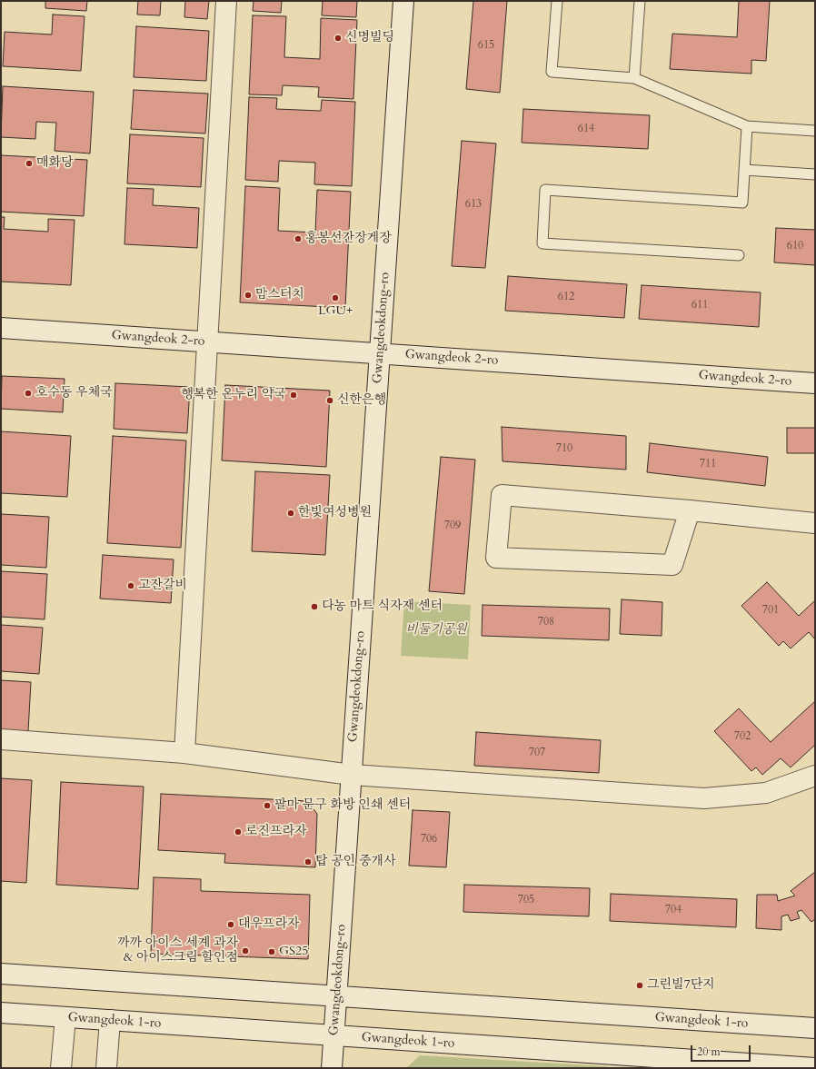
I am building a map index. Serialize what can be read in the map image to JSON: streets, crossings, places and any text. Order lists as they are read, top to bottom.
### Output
{
  "streets": {
    "street": ["Gwangdeokdong-ro", "Gwangdeok 2-ro", "Gwangdeok 1-ro"]
  },
  "crossings": [
    ["Gwangdeokdong-ro", "Gwangdeok 2-ro"],
    ["Gwangdeokdong-ro", "Gwangdeok 1-ro"]
  ],
  "parks": ["비둘기공원"],
  "places": [
    "신명빌딩",
    "매화당",
    "홍봉선간장게장",
    "맘스터치",
    "LGU+",
    "호수동 우체국",
    "행복한 온누리 약국",
    "신한은행",
    "한빛여성병원",
    "고잔갈비",
    "다농 마트 식자재 센터",
    "팔마 문구 화방 인쇄 센터",
    "로진프라자",
    "탑 공인 중개사",
    "대우프라자",
    "까까 아이스 세계 과자 & 아이스크림 할인점",
    "GS25",
    "그린빌7단지"
  ],
  "house_numbers": [
    "615",
    "614",
    "613",
    "610",
    "612",
    "611",
    "710",
    "711",
    "709",
    "701",
    "708",
    "702",
    "707",
    "706",
    "705",
    "704"
  ],
  "scale_bar": "20 m"
}
